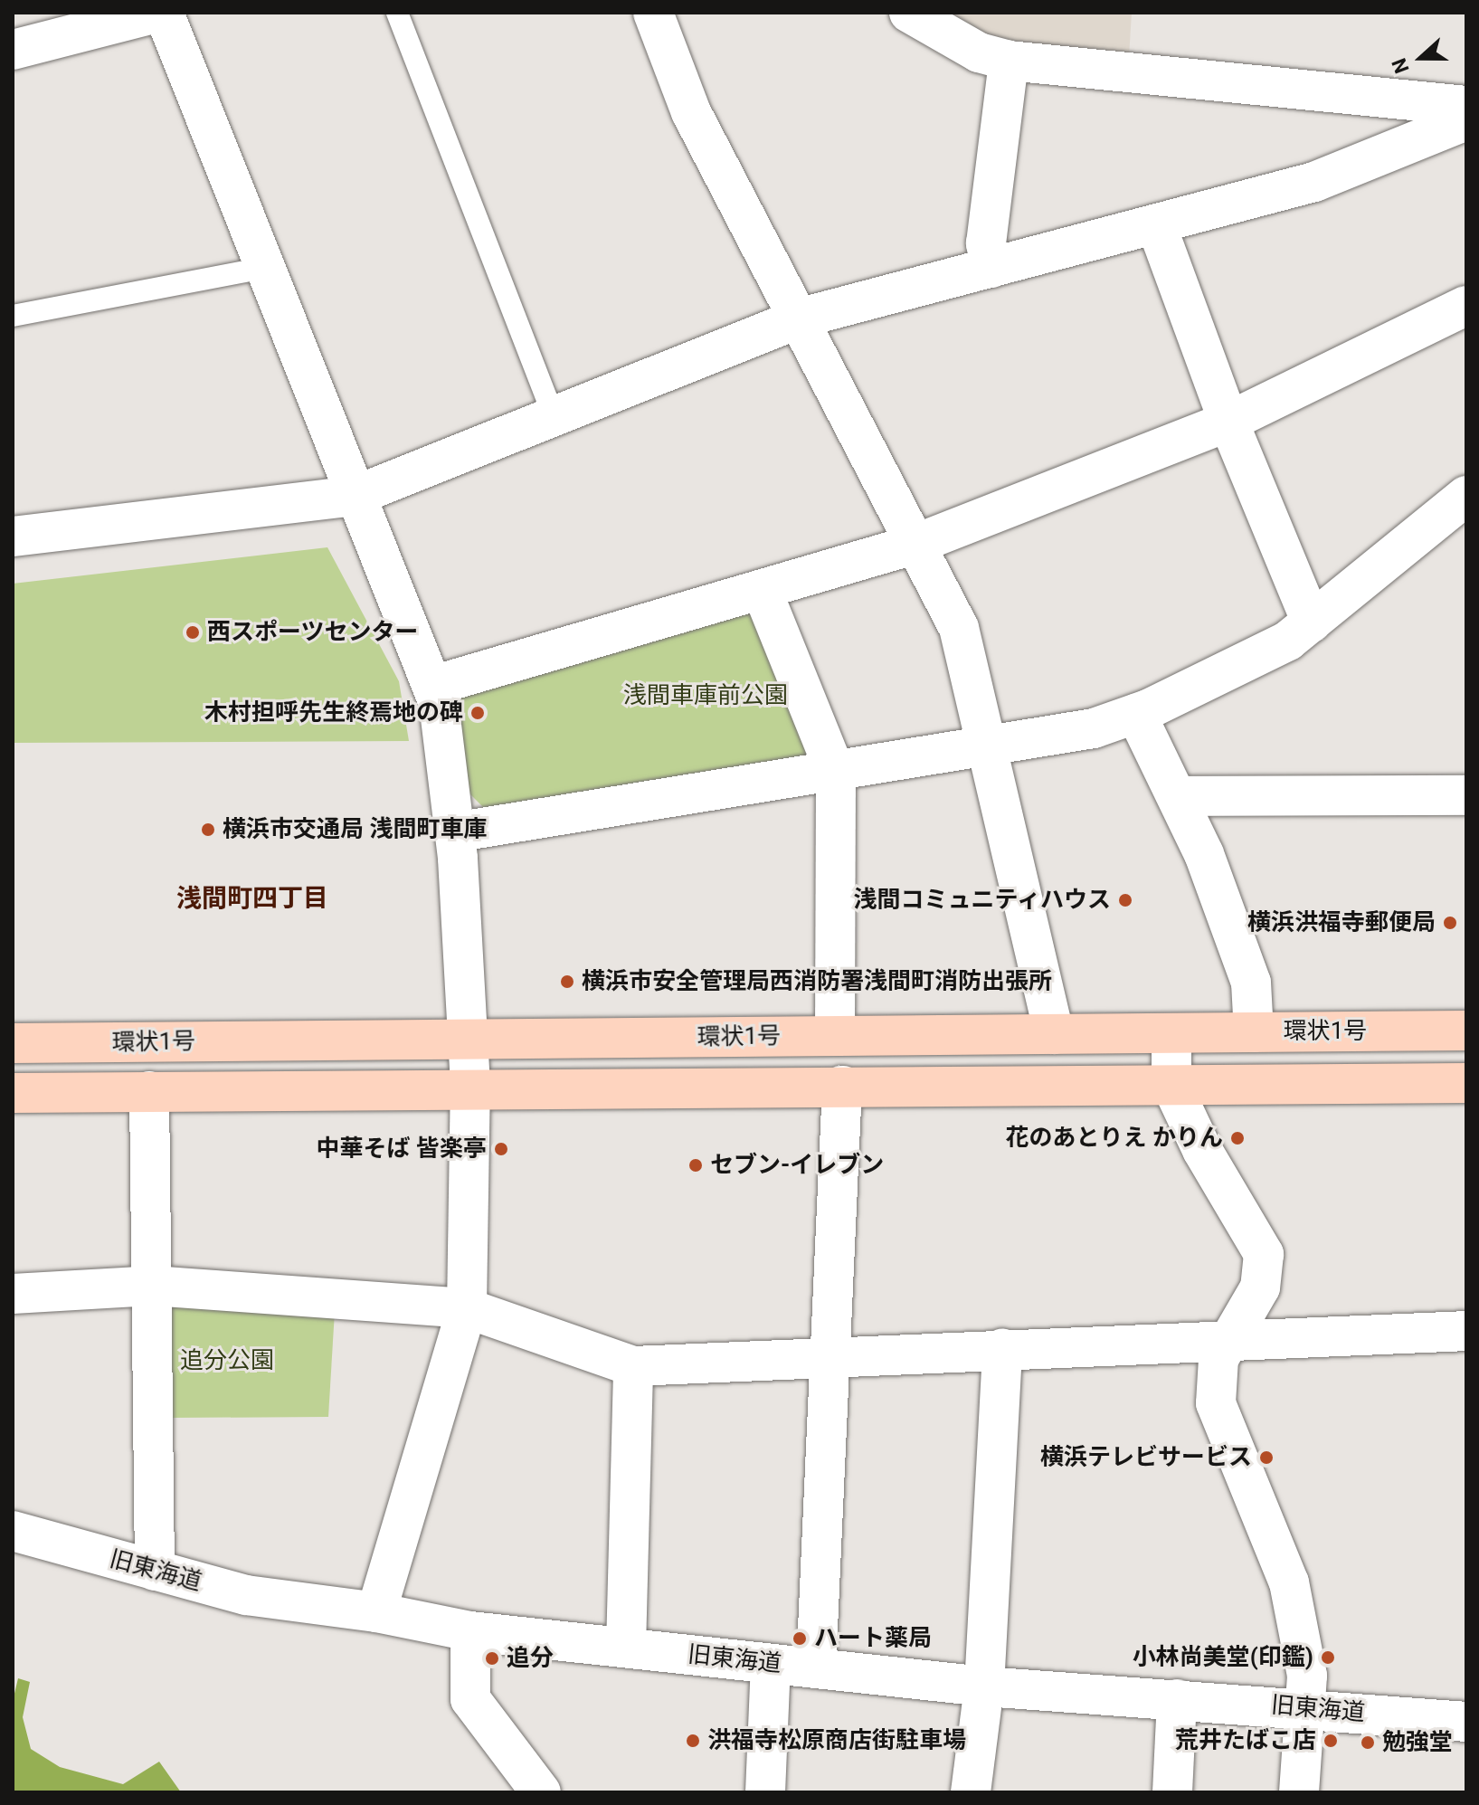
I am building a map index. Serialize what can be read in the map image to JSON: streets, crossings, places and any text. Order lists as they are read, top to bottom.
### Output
{
  "streets": {
    "main road": ["環状1号"],
    "street": ["旧東海道"]
  },
  "districts": ["浅間町四丁目"],
  "parks": ["浅間車庫前公園", "追分公園"],
  "places": [
    "西スポーツセンター",
    "木村担呼先生終焉地の碑",
    "横浜市交通局 浅間町車庫",
    "浅間コミュニティハウス",
    "横浜洪福寺郵便局",
    "横浜市安全管理局西消防署浅間町消防出張所",
    "花のあとりえ かりん",
    "中華そば 皆楽亭",
    "セブン-イレブン",
    "横浜テレビサービス",
    "ハート薬局",
    "小林尚美堂(印鑑)",
    "追分",
    "洪福寺松原商店街駐車場",
    "荒井たばこ店",
    "勉強堂"
  ],
  "north": "left"
}
